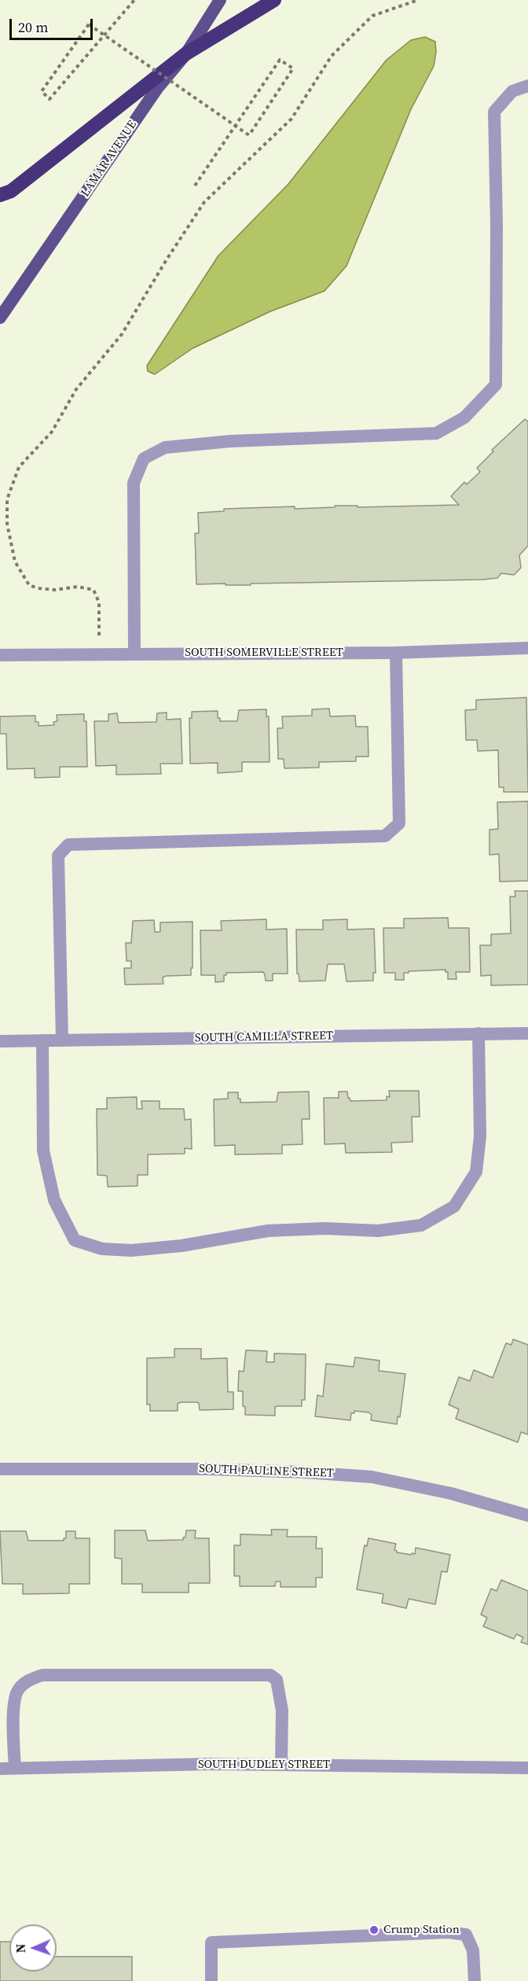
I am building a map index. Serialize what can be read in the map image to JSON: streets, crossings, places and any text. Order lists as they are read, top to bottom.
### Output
{
  "streets": {
    "main road": ["LAMAR AVENUE"],
    "street": [
      "SOUTH SOMERVILLE STREET",
      "SOUTH CAMILLA STREET",
      "SOUTH PAULINE STREET",
      "SOUTH DUDLEY STREET"
    ]
  },
  "places": ["Crump Station"],
  "scale_bar": "20 m",
  "north": "left"
}
